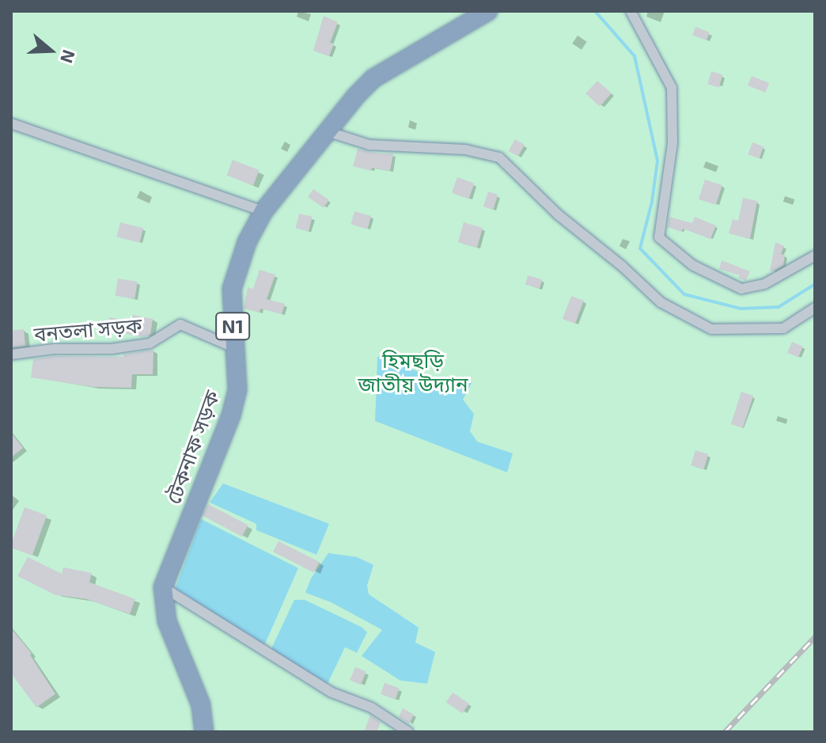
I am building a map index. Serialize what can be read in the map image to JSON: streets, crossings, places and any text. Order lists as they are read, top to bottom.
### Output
{
  "streets": {
    "highway": ["N1", "টেকনাফ সড়ক"],
    "street": ["বনতলা সড়ক"]
  },
  "crossings": [
    ["বনতলা সড়ক", "টেকনাফ সড়ক"]
  ],
  "parks": ["হিমছড়ি জাতীয় উদ্যান"],
  "north": "right"
}
